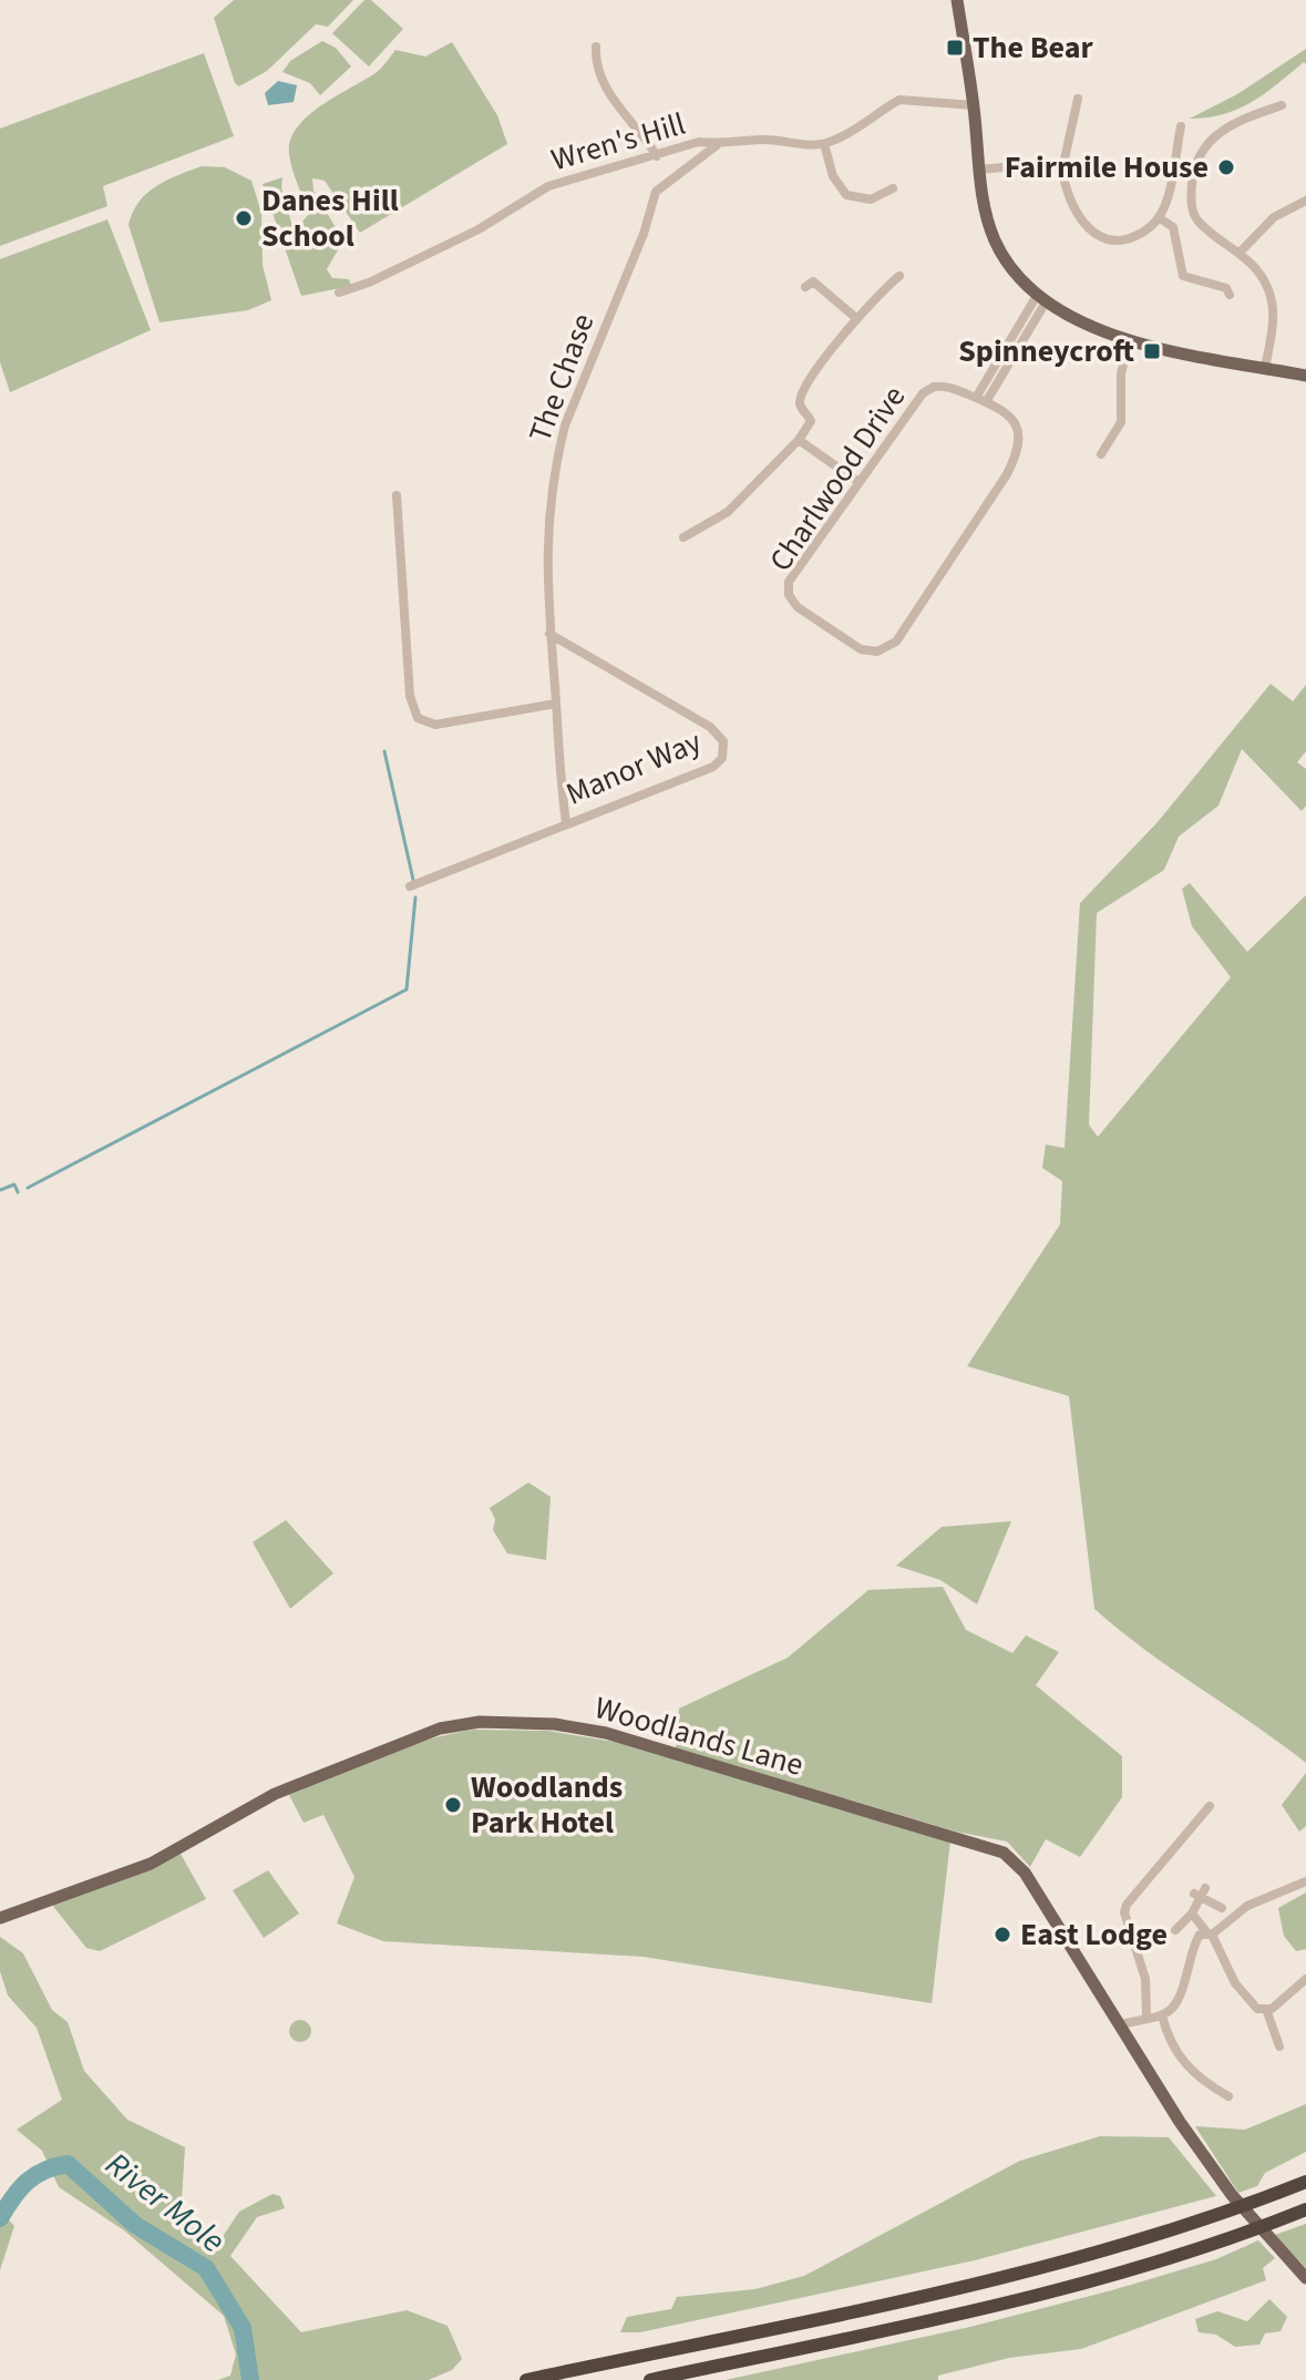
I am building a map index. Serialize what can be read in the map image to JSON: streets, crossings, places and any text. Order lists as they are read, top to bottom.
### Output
{
  "streets": {
    "main road": ["Woodlands Lane"],
    "street": [
      "Wren's Hill",
      "The Chase",
      "Charlwood Drive",
      "Manor Way"
    ]
  },
  "crossings": [
    ["Wren's Hill", "The Chase"],
    ["The Chase", "Manor Way"]
  ],
  "water": ["River Mole"],
  "places": {
    "transit": ["The Bear", "Spinneycroft"],
    "other": [
      "Fairmile House",
      "Danes Hill School",
      "Woodlands Park Hotel",
      "East Lodge"
    ]
  }
}
